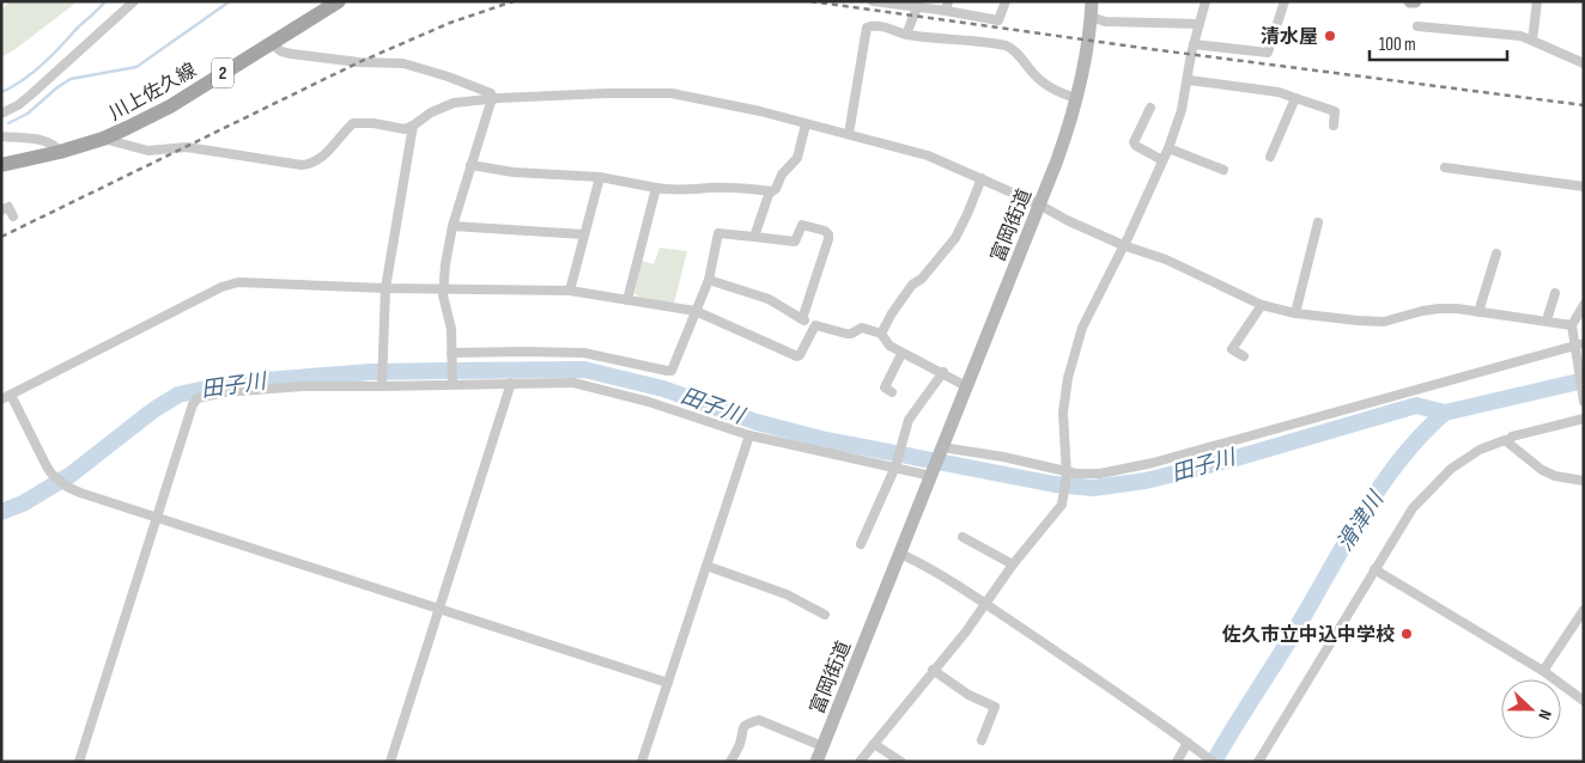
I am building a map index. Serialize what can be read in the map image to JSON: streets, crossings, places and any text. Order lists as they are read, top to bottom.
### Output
{
  "streets": {
    "main road": ["2", "川上佐久線", "富岡街道"]
  },
  "water": ["田子川", "滑津川"],
  "places": ["清水屋", "佐久市立中込中学校"],
  "scale_bar": "100 m",
  "north": "right"
}
